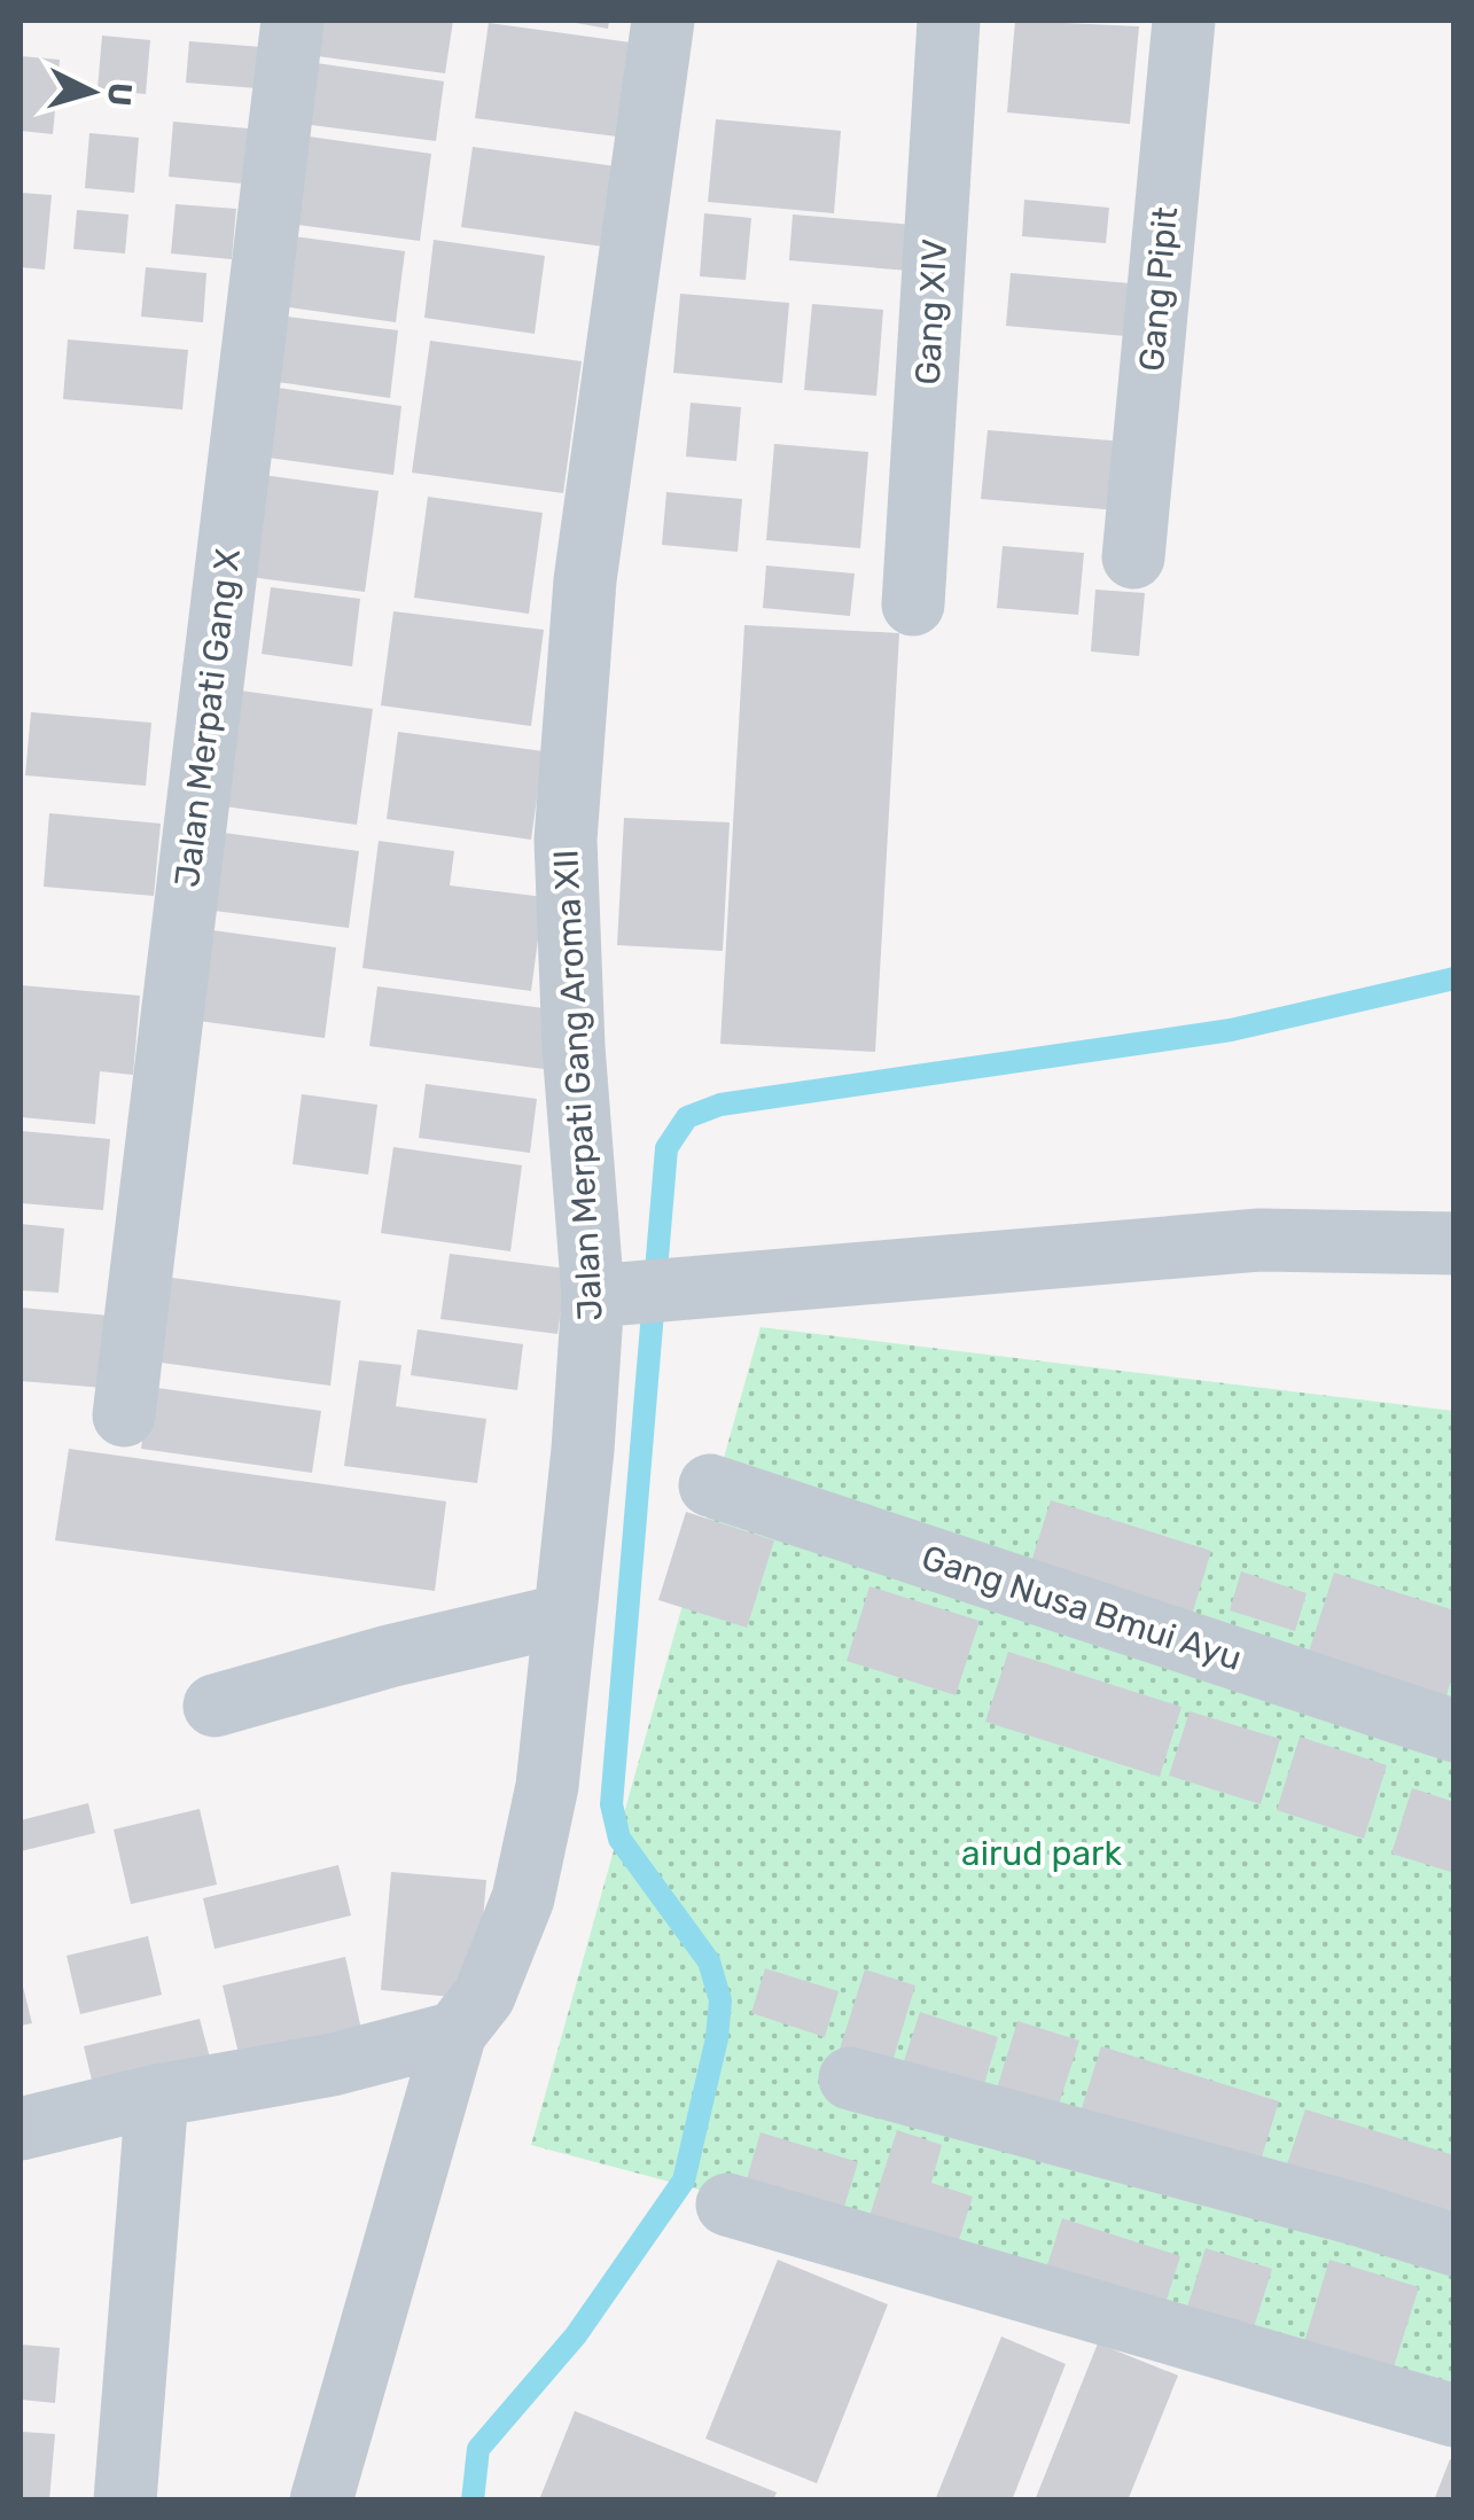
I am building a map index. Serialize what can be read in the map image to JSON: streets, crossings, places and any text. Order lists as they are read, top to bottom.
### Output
{
  "streets": {
    "street": [
      "Gang Pipit",
      "Gang XIV",
      "Jalan Merpati Gang X",
      "Jalan Merpati Gang Aroma XII",
      "Gang Nusa Bmui Ayu"
    ]
  },
  "parks": ["airud park"],
  "north": "right"
}
